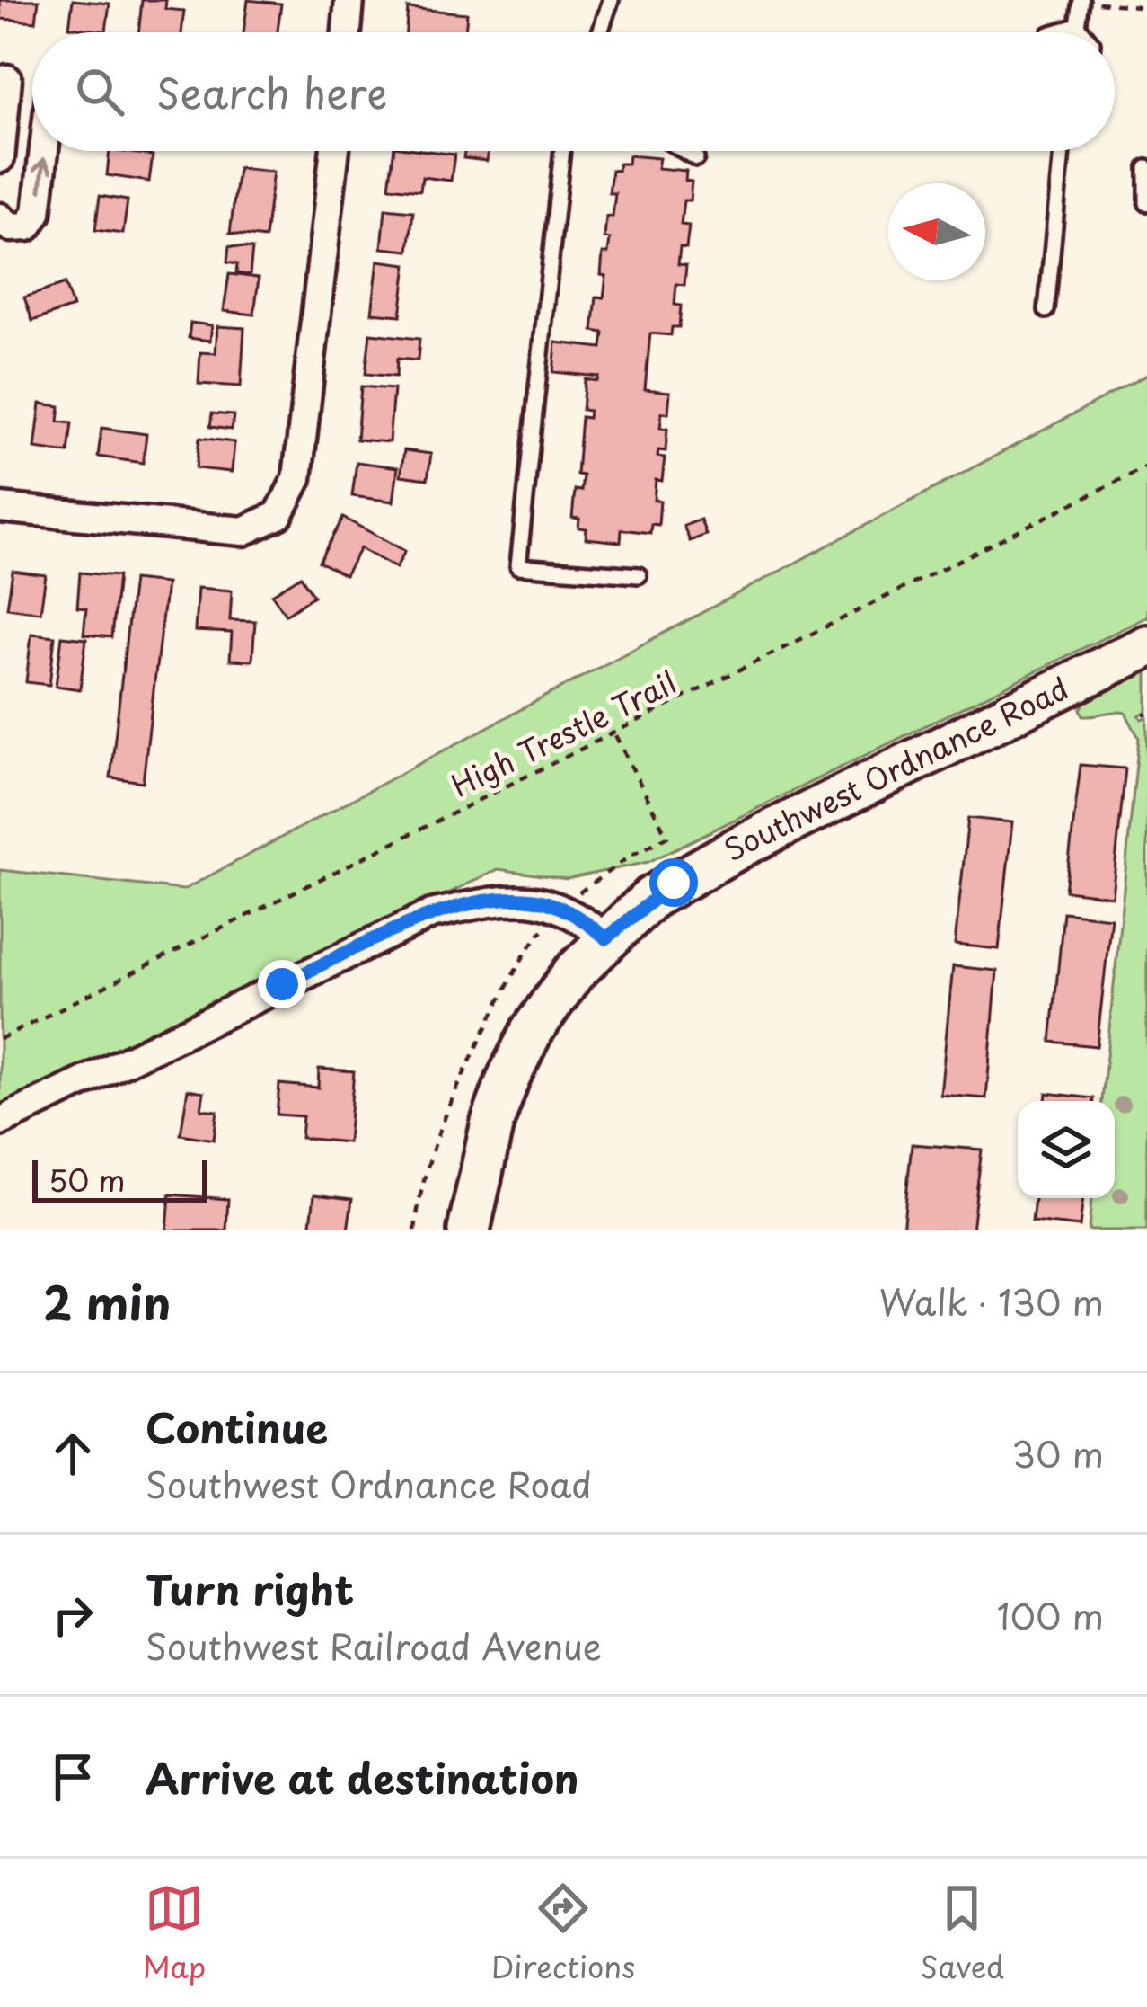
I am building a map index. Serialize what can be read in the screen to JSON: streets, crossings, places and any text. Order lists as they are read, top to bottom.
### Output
{
  "streets": {
    "street": ["Southwest Ordnance Road"],
    "path": ["High Trestle Trail"]
  },
  "scale_bar": "50 m",
  "north": "left",
  "page": {
    "search": "Search here",
    "scale": "50 m",
    "heading": ["2 min", "Walk · 130 m"],
    "list": [
      ["Continue", "Southwest Ordnance Road", "30 m"],
      ["Turn right", "Southwest Railroad Avenue", "100 m"],
      "Arrive at destination"
    ],
    "nav": ["Map", "Directions", "Saved"]
  }
}
